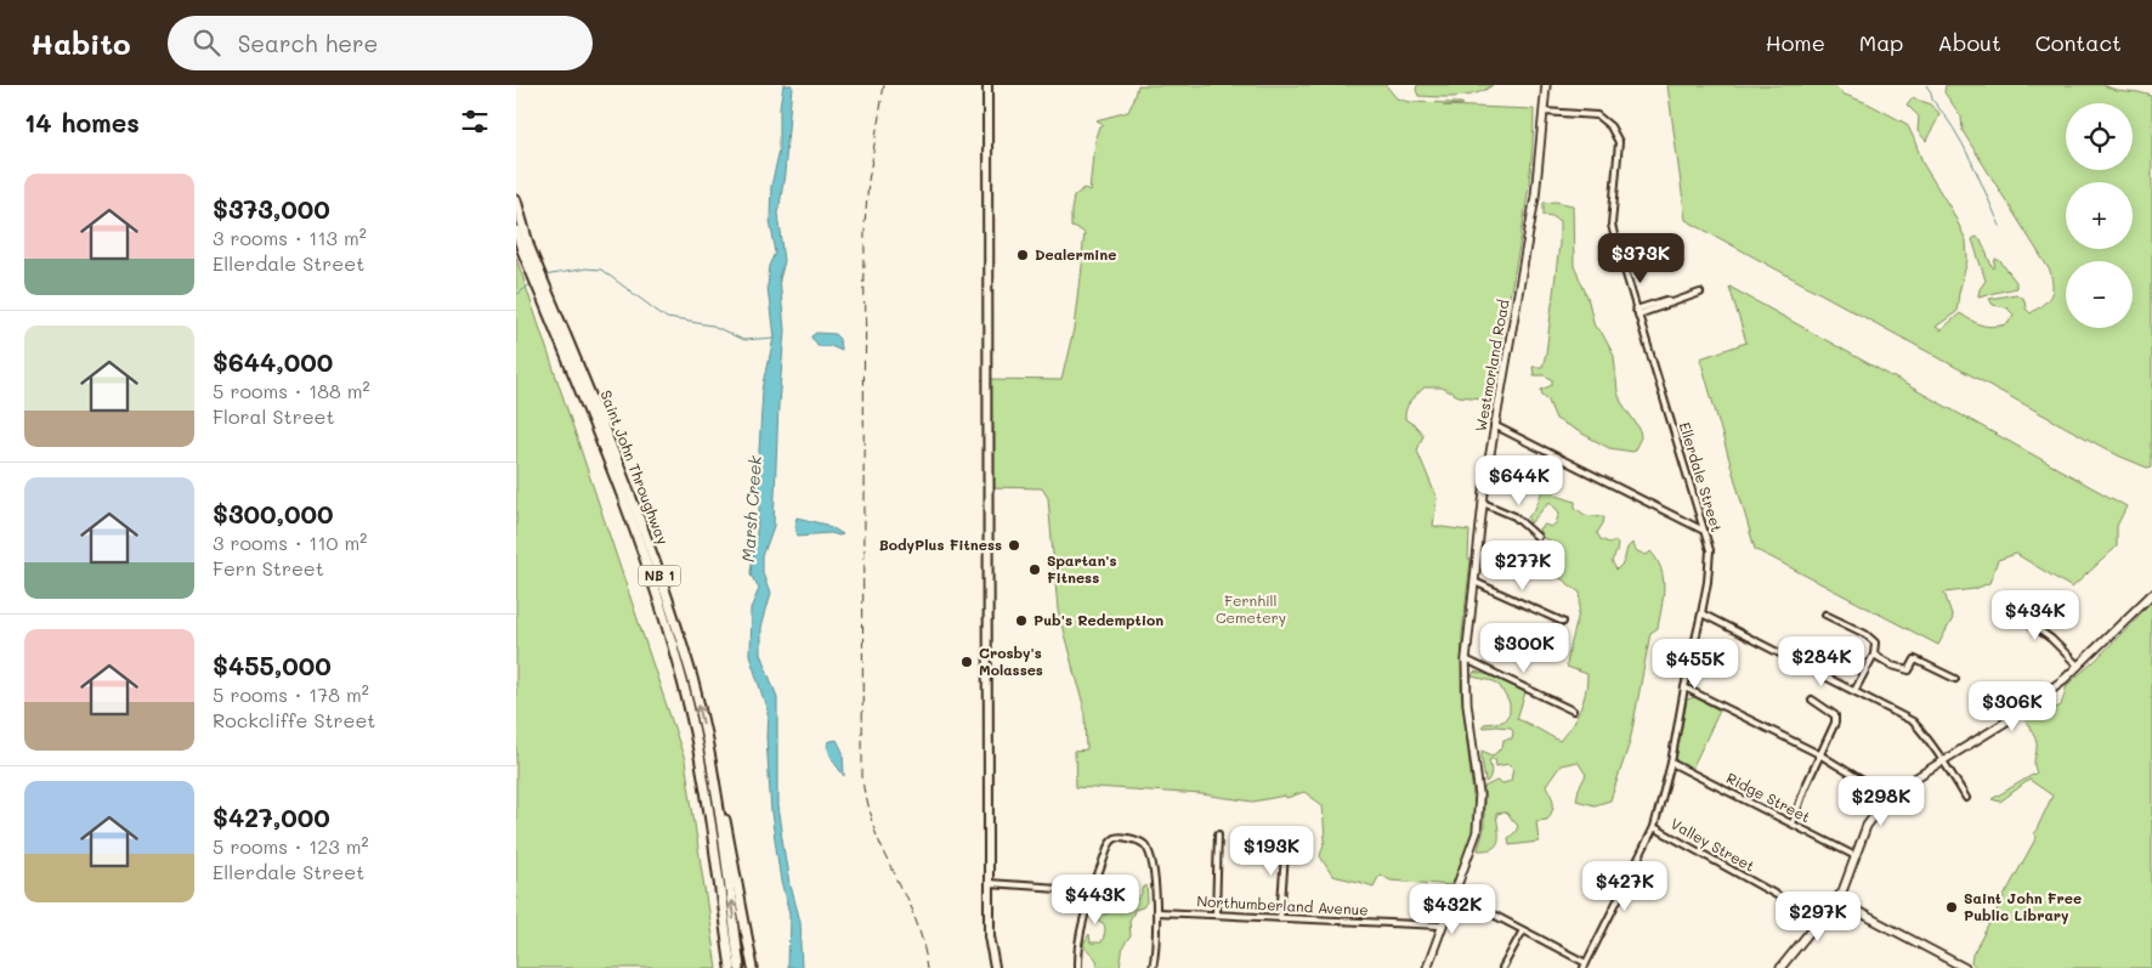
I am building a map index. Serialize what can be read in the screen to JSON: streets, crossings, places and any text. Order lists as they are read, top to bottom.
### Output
{
  "streets": {
    "highway": ["Saint John Throughway", "NB 1"],
    "street": [
      "Westmorland Road",
      "Ellerdale Street",
      "Ridge Street",
      "Valley Street",
      "Northumberland Avenue"
    ]
  },
  "crossings": [
    ["Westmorland Road", "Ellerdale Street"],
    ["Westmorland Road", "Northumberland Avenue"],
    ["Ellerdale Street", "Ridge Street"],
    ["Ellerdale Street", "Valley Street"]
  ],
  "water": ["Marsh Creek"],
  "parks": ["Fernhill Cemetery"],
  "places": [
    "Dealermine",
    "BodyPlus Fitness",
    "Spartan's Fitness",
    "Pub's Redemption",
    "Crosby's Molasses",
    "Saint John Free Public Library"
  ],
  "page": {
    "header": "Habito",
    "search": "Search here",
    "nav": [
      "Home",
      "Map",
      "About",
      "Contact"
    ],
    "heading": "14 homes",
    "map_buttons": ["+", "−"],
    "list": [
      {
        "name": "$373,000",
        "note": "3 rooms · 113 m² · Ellerdale Street"
      },
      {
        "name": "$644,000",
        "note": "5 rooms · 188 m² · Floral Street"
      },
      {
        "name": "$300,000",
        "note": "3 rooms · 110 m² · Fern Street"
      },
      {
        "name": "$455,000",
        "note": "5 rooms · 178 m² · Rockcliffe Street"
      },
      {
        "name": "$427,000",
        "note": "5 rooms · 123 m² · Ellerdale Street"
      }
    ],
    "price": [
      "$373K",
      "$644K",
      "$277K",
      "$434K",
      "$300K",
      "$284K",
      "$455K",
      "$306K",
      "$298K",
      "$193K",
      "$427K",
      "$443K",
      "$432K",
      "$297K"
    ]
  }
}
